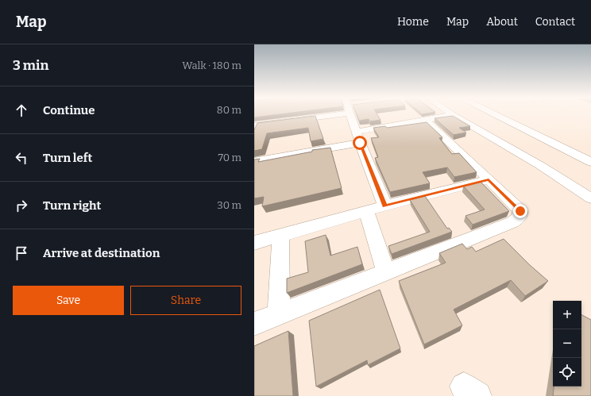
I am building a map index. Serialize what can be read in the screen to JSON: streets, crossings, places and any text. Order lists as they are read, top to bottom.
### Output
{
  "page": {
    "header": "Map",
    "nav": [
      "Home",
      "Map",
      "About",
      "Contact"
    ],
    "heading": ["3 min", "Walk · 180 m"],
    "list": [
      ["Continue", "80 m"],
      ["Turn left", "70 m"],
      ["Turn right", "30 m"],
      "Arrive at destination"
    ],
    "buttons": ["Save", "Share"],
    "map_buttons": ["+", "−"]
  }
}
